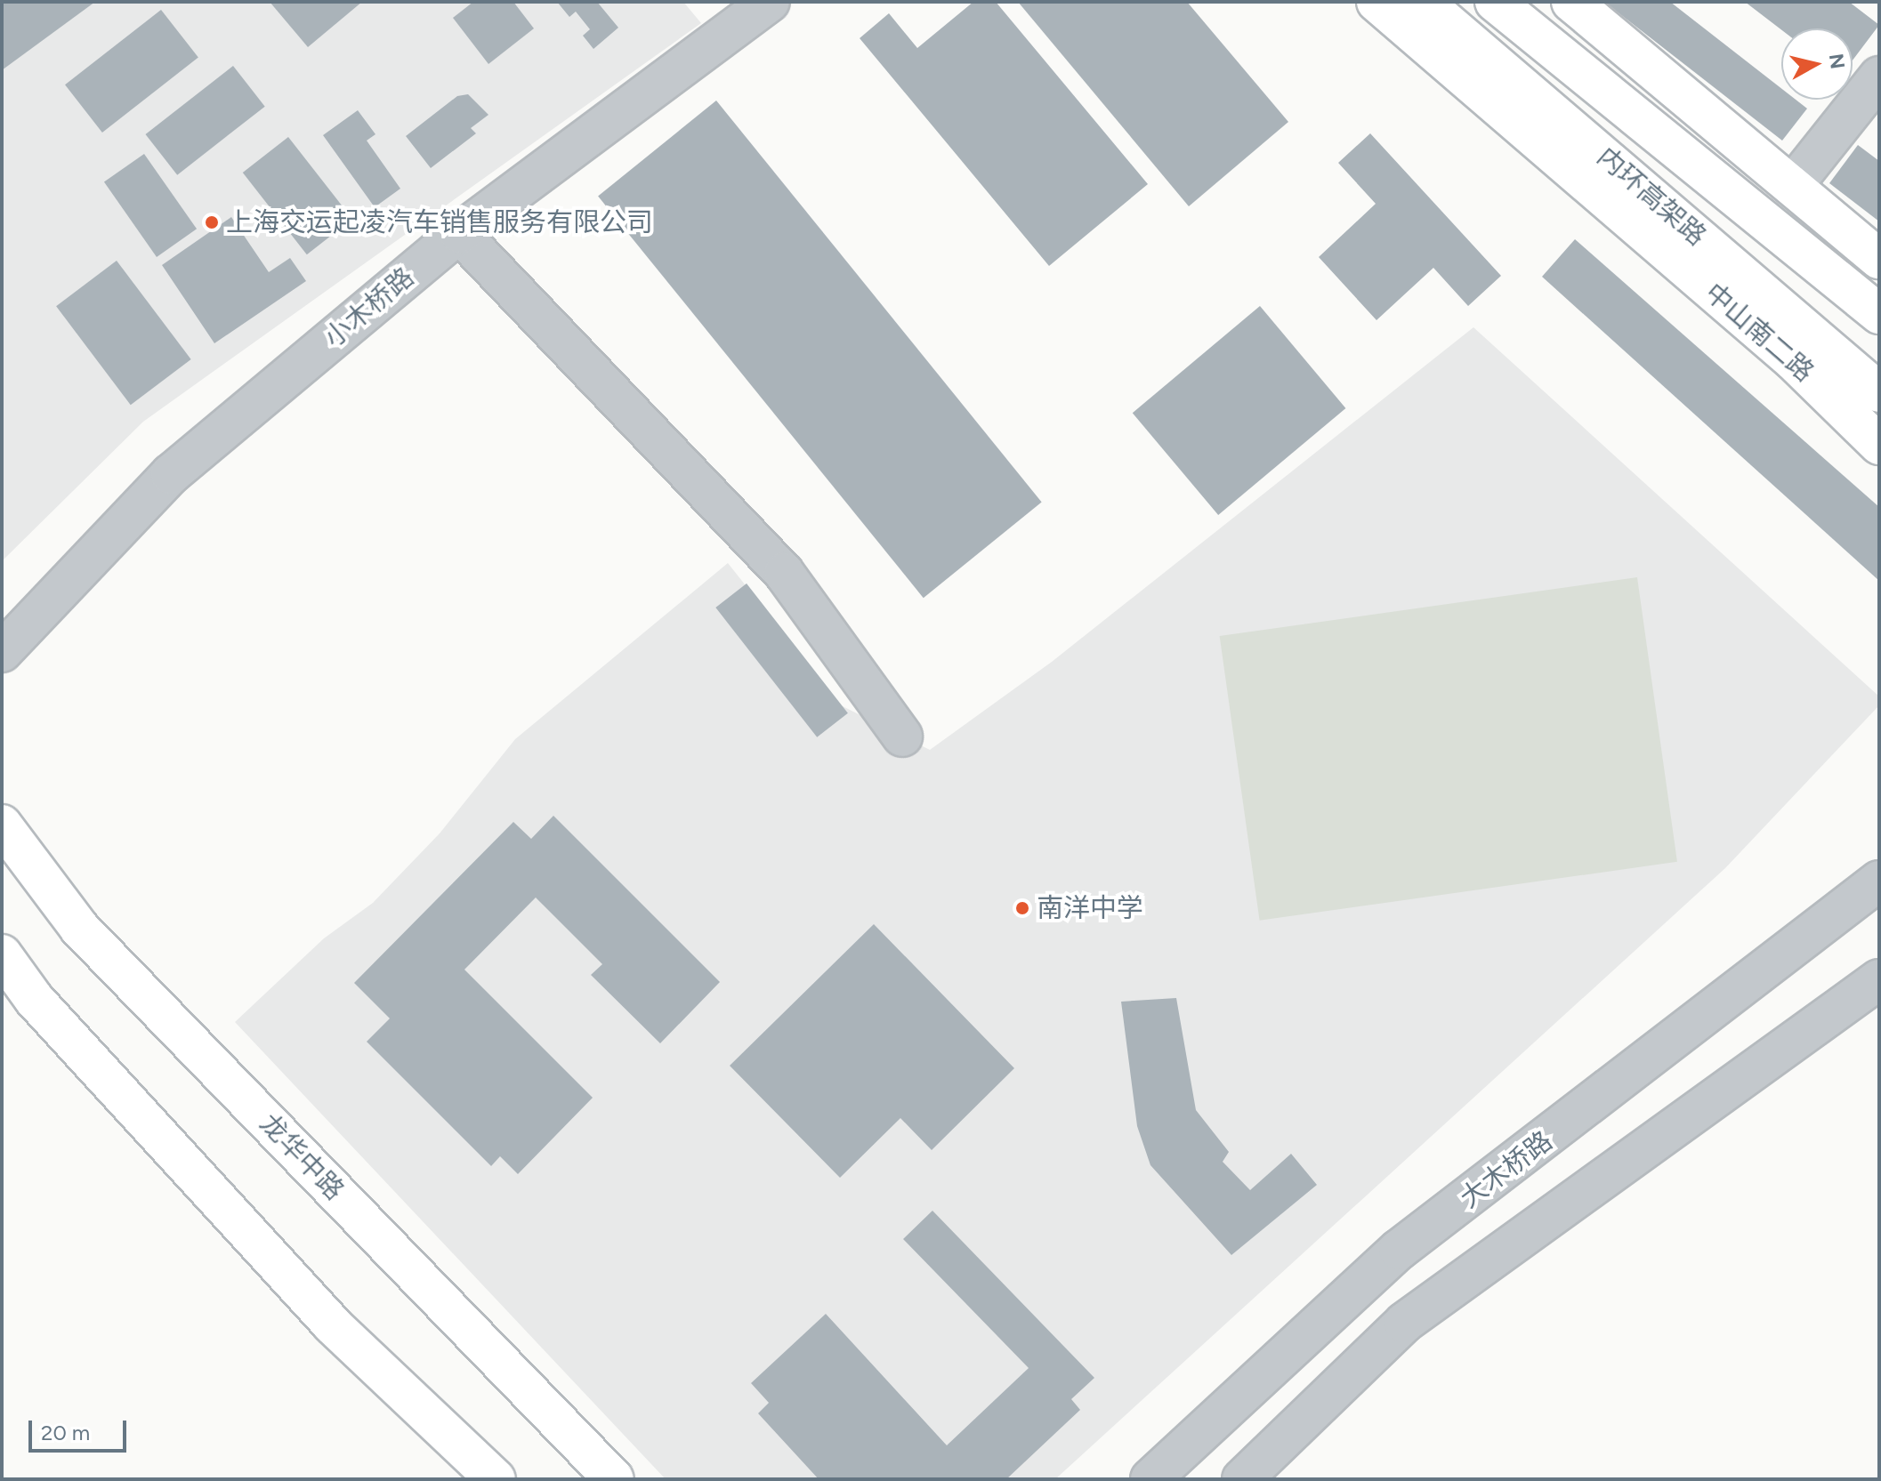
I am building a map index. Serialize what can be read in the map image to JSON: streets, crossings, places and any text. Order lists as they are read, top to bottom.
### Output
{
  "streets": {
    "main road": ["内环高架路", "中山南二路", "龙华中路"],
    "street": ["小木桥路", "大木桥路"]
  },
  "places": ["上海交运起凌汽车销售服务有限公司", "南洋中学"],
  "scale_bar": "20 m",
  "north": "right"
}
